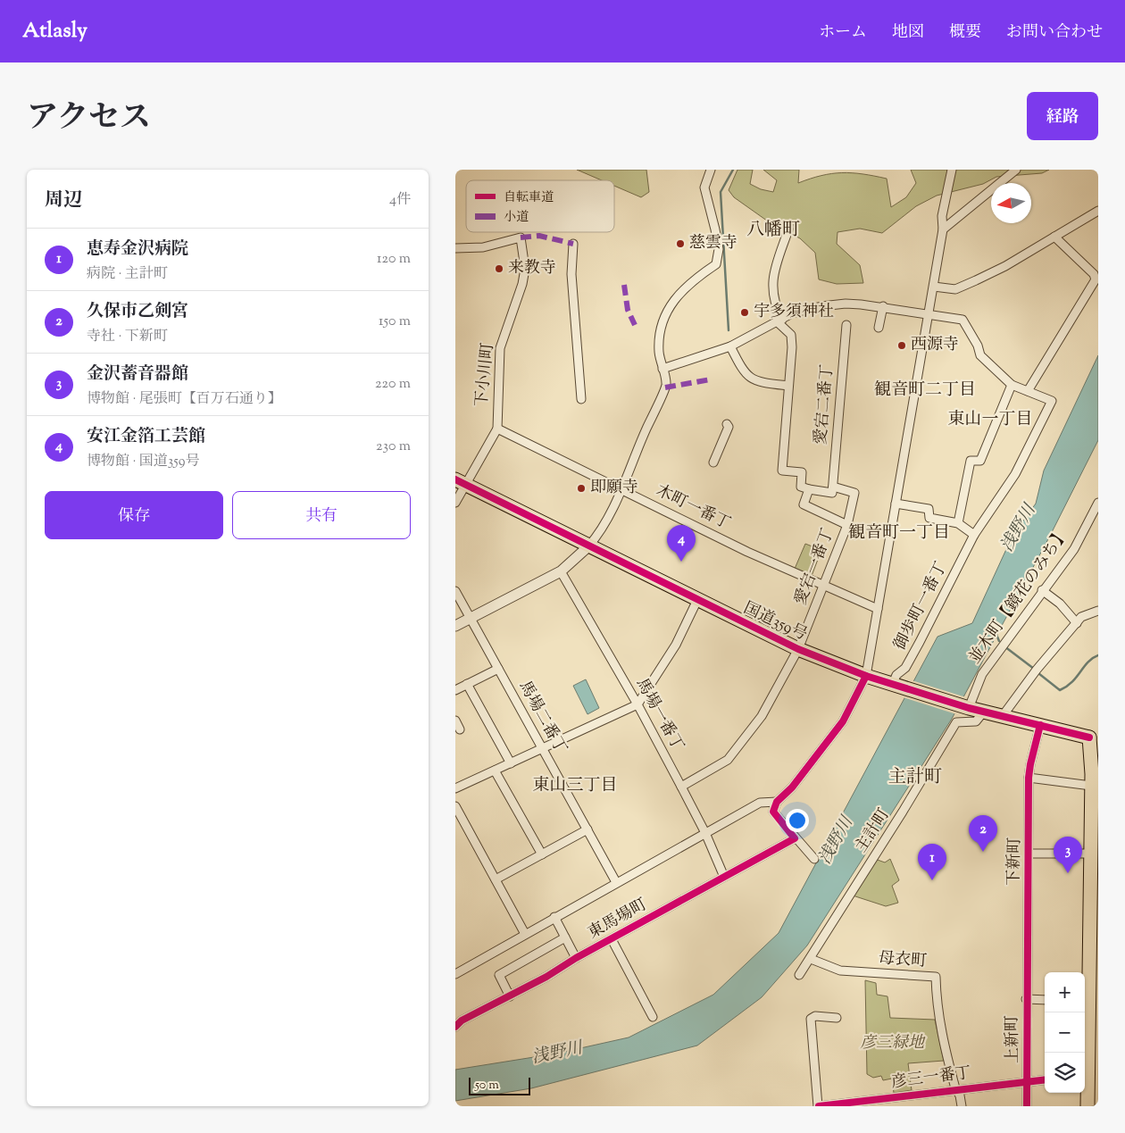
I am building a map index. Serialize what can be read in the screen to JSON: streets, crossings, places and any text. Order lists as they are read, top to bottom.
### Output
{
  "streets": {
    "highway": ["国道359号"],
    "street": [
      "下小川町",
      "愛宕二番丁",
      "木町一番丁",
      "愛宕一番丁",
      "並木町【鏡花のみち】",
      "御歩町一番丁",
      "馬場一番丁",
      "馬場二番丁",
      "主計町",
      "下新町",
      "東馬場町",
      "母衣町",
      "上新町",
      "彦三一番丁"
    ]
  },
  "crossings": [
    ["下小川町", "木町一番丁"],
    ["下小川町", "国道359号"],
    ["愛宕二番丁", "愛宕一番丁"],
    ["木町一番丁", "愛宕一番丁"],
    ["愛宕一番丁", "国道359号"],
    ["愛宕一番丁", "馬場一番丁"],
    ["並木町【鏡花のみち】", "国道359号"],
    ["御歩町一番丁", "国道359号"],
    ["国道359号", "主計町"],
    ["国道359号", "下新町"],
    ["馬場一番丁", "東馬場町"],
    ["主計町", "母衣町"],
    ["下新町", "上新町"],
    ["母衣町", "彦三一番丁"],
    ["上新町", "彦三一番丁"]
  ],
  "districts": [
    "八幡町",
    "観音町二丁目",
    "東山一丁目",
    "観音町一丁目",
    "主計町",
    "東山三丁目"
  ],
  "water": ["浅野川"],
  "parks": ["彦三緑地"],
  "places": [
    "慈雲寺",
    "来教寺",
    "宇多須神社",
    "西源寺",
    "即願寺"
  ],
  "legend": ["自転車道", "小道"],
  "scale_bar": "50 m",
  "north": "left",
  "page": {
    "header": "Atlasly",
    "nav": [
      "ホーム",
      "地図",
      "概要",
      "お問い合わせ"
    ],
    "title": "アクセス",
    "buttons": [
      "経路",
      ["保存", "共有"]
    ],
    "heading": ["周辺", "4件"],
    "list": [
      {
        "mark": "1",
        "name": "恵寿金沢病院",
        "note": "病院 · 主計町",
        "value": "120 m"
      },
      {
        "mark": "2",
        "name": "久保市乙剣宮",
        "note": "寺社 · 下新町",
        "value": "150 m"
      },
      {
        "mark": "3",
        "name": "金沢蓄音器館",
        "note": "博物館 · 尾張町【百万石通り】",
        "value": "220 m"
      },
      {
        "mark": "4",
        "name": "安江金箔工芸館",
        "note": "博物館 · 国道359号",
        "value": "230 m"
      }
    ],
    "pins": [
      "4",
      "2",
      "3",
      "1"
    ],
    "map_buttons": ["+", "−"],
    "scale": "50 m"
  }
}
